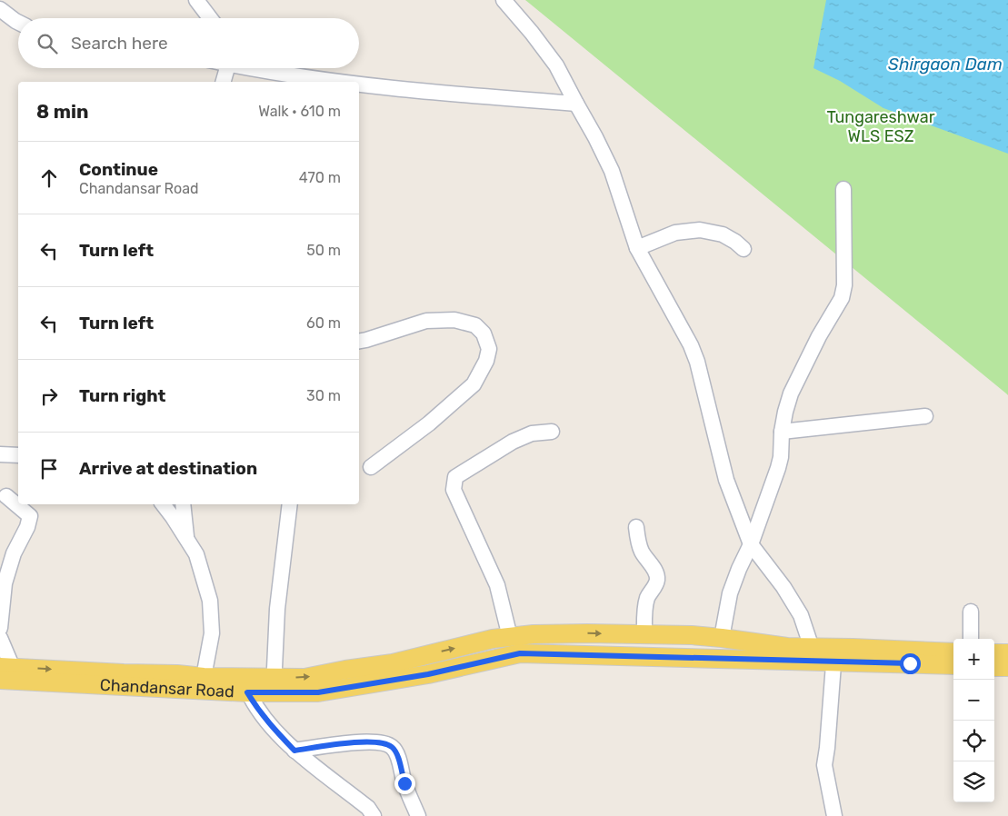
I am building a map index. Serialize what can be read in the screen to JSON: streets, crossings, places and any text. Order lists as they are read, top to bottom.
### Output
{
  "streets": {
    "main road": ["Chandansar Road"]
  },
  "water": ["Shirgaon Dam"],
  "parks": ["Tungareshwar WLS ESZ"],
  "page": {
    "search": "Search here",
    "heading": ["8 min", "Walk · 610 m"],
    "list": [
      ["Continue", "Chandansar Road", "470 m"],
      ["Turn left", "50 m"],
      ["Turn left", "60 m"],
      ["Turn right", "30 m"],
      "Arrive at destination"
    ],
    "map_buttons": ["+", "−"]
  }
}
